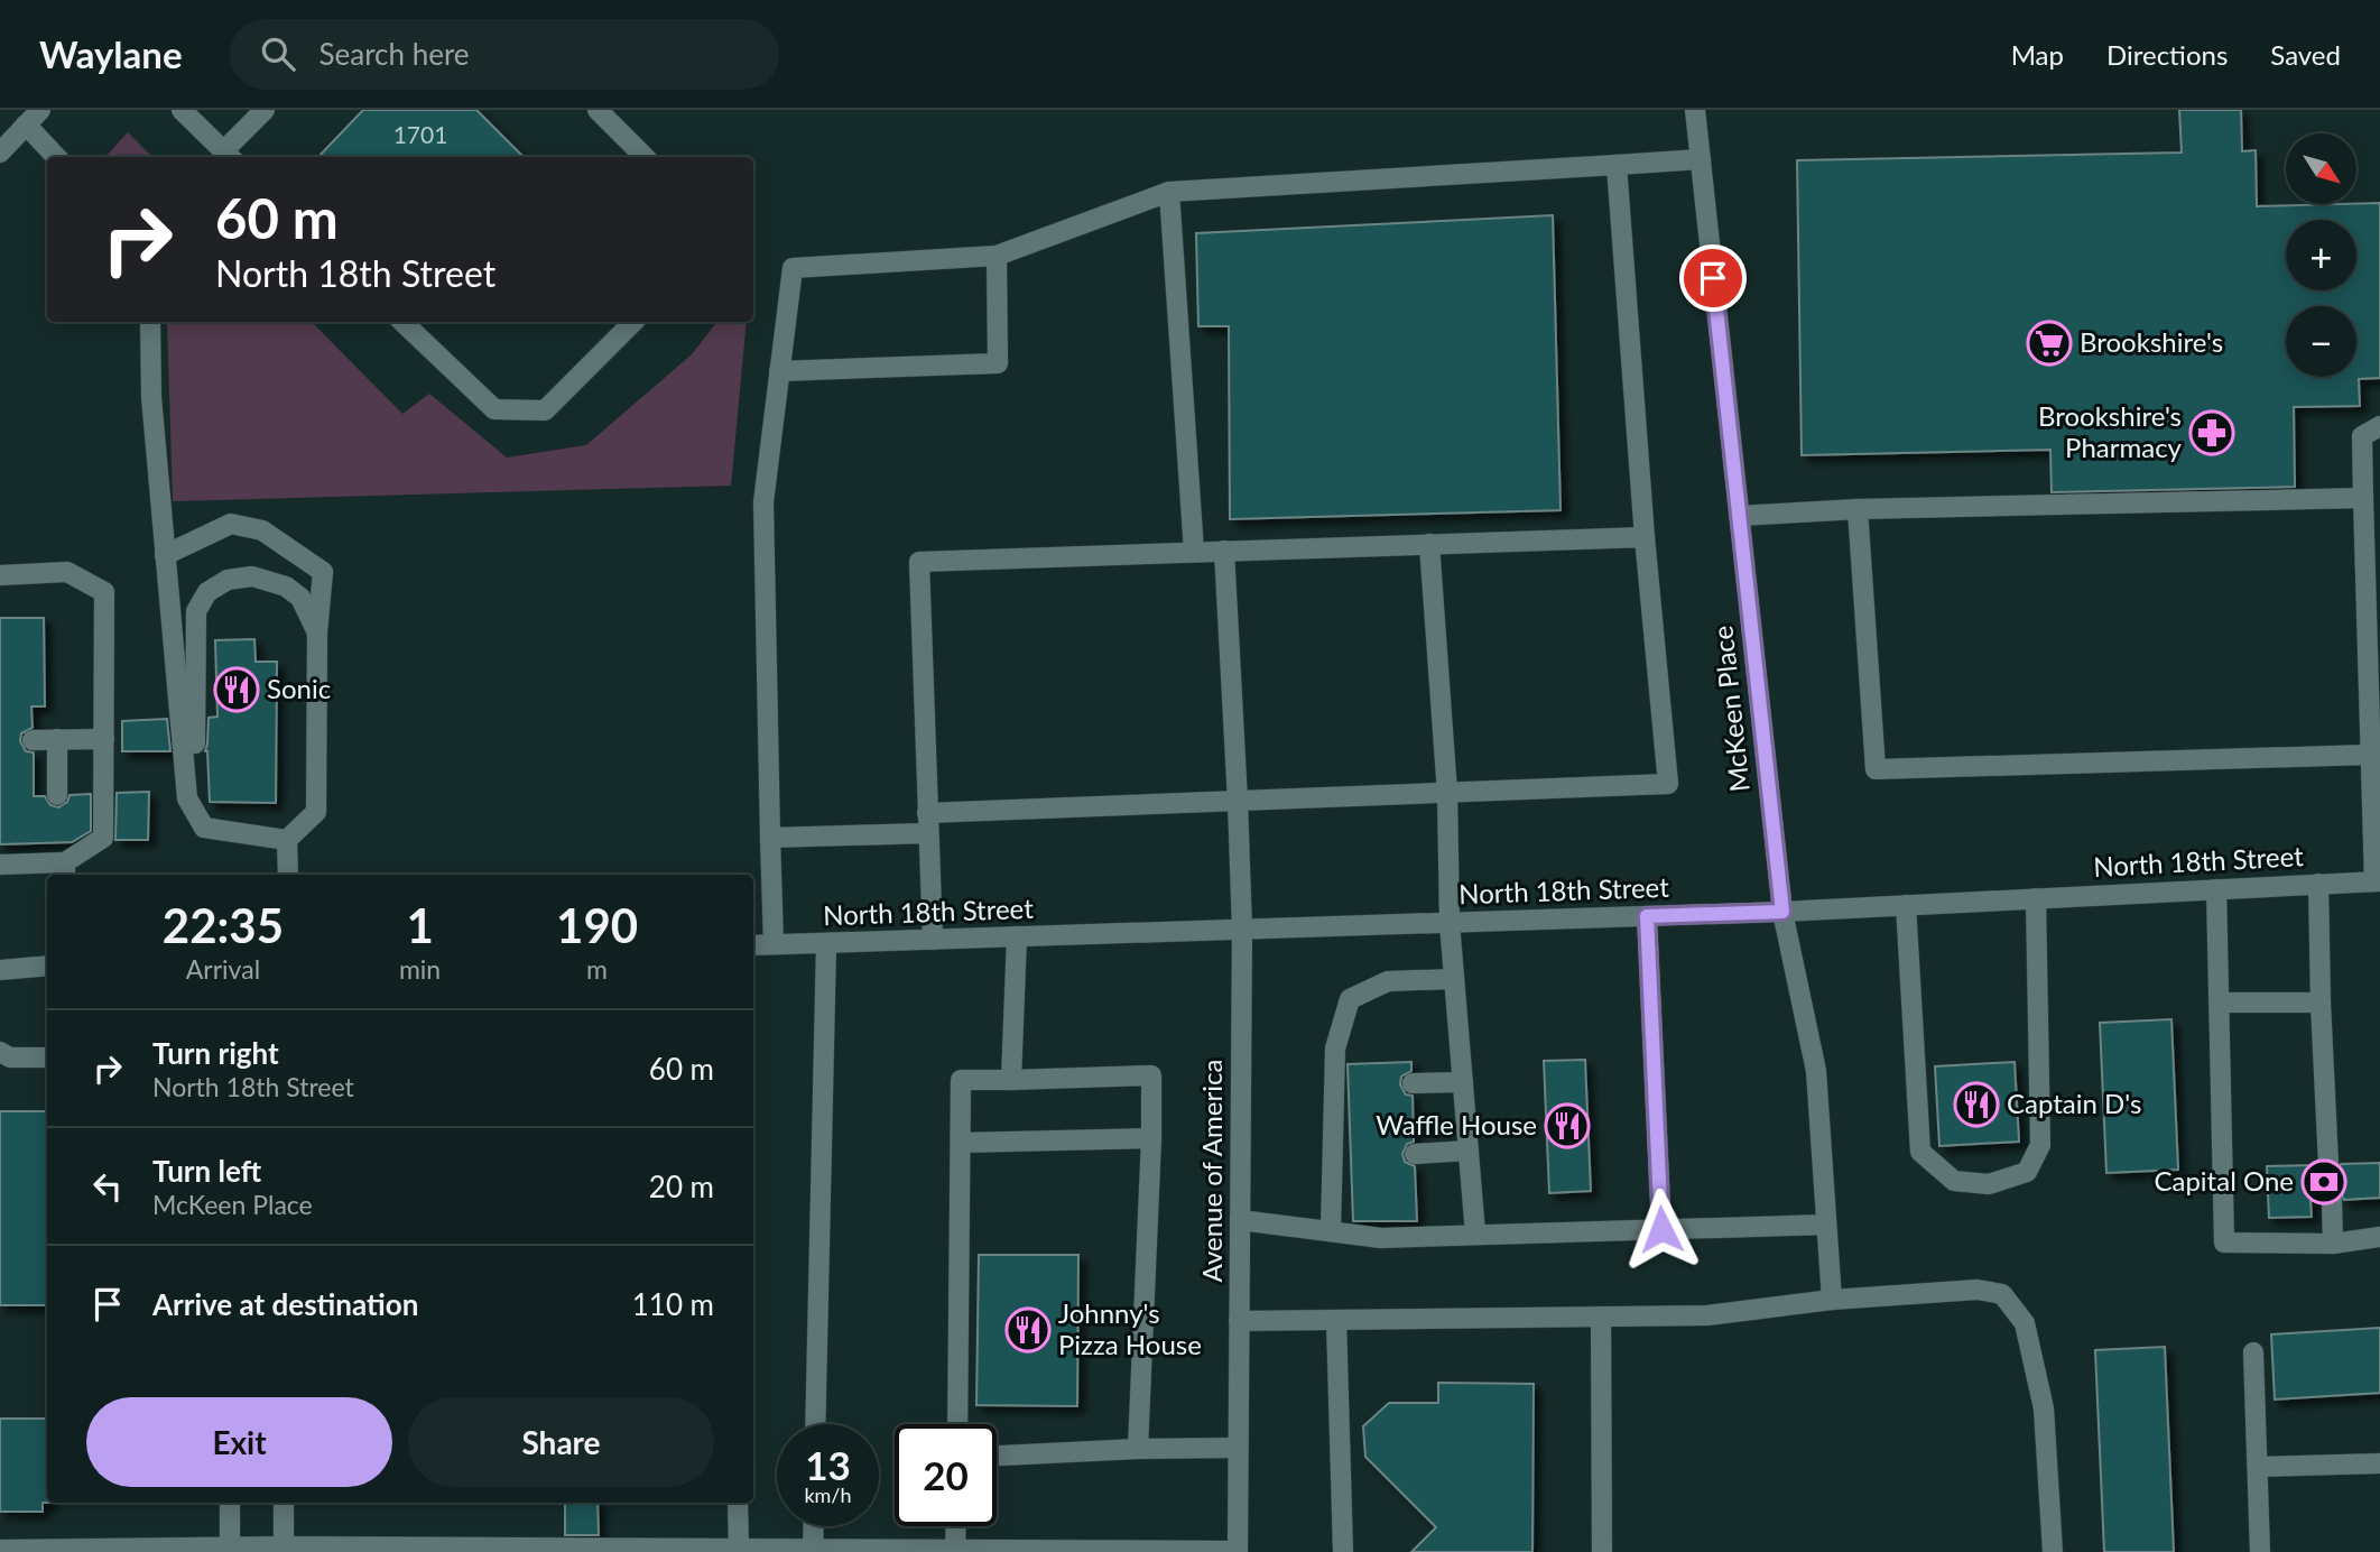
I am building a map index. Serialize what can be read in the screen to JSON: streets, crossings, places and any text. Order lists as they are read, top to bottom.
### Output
{
  "streets": {
    "street": ["McKeen Place", "North 18th Street", "Avenue of America"]
  },
  "crossings": [
    ["McKeen Place", "North 18th Street"],
    ["North 18th Street", "Avenue of America"]
  ],
  "places": {
    "supermarket": ["Brookshire's"],
    "pharmacy": ["Brookshire's Pharmacy"],
    "restaurant": [
      "Sonic",
      "Captain D's",
      "Waffle House",
      "Johnny's Pizza House"
    ],
    "bank": ["Capital One"]
  },
  "house_numbers": ["1701"],
  "north": "bottom right",
  "page": {
    "header": "Waylane",
    "search": "Search here",
    "nav": ["Map", "Directions", "Saved"],
    "map_buttons": ["+", "−"],
    "turn": ["60 m", "North 18th Street"],
    "eta": [
      "22:35",
      "Arrival",
      "1",
      "min",
      "190",
      "m"
    ],
    "list": [
      {
        "name": "Turn right",
        "note": "North 18th Street",
        "value": "60 m"
      },
      {
        "name": "Turn left",
        "note": "McKeen Place",
        "value": "20 m"
      },
      {
        "name": "Arrive at destination",
        "value": "110 m"
      }
    ],
    "buttons": ["Exit", "Share"],
    "speed": "13 km/h",
    "limit": "20"
  }
}
